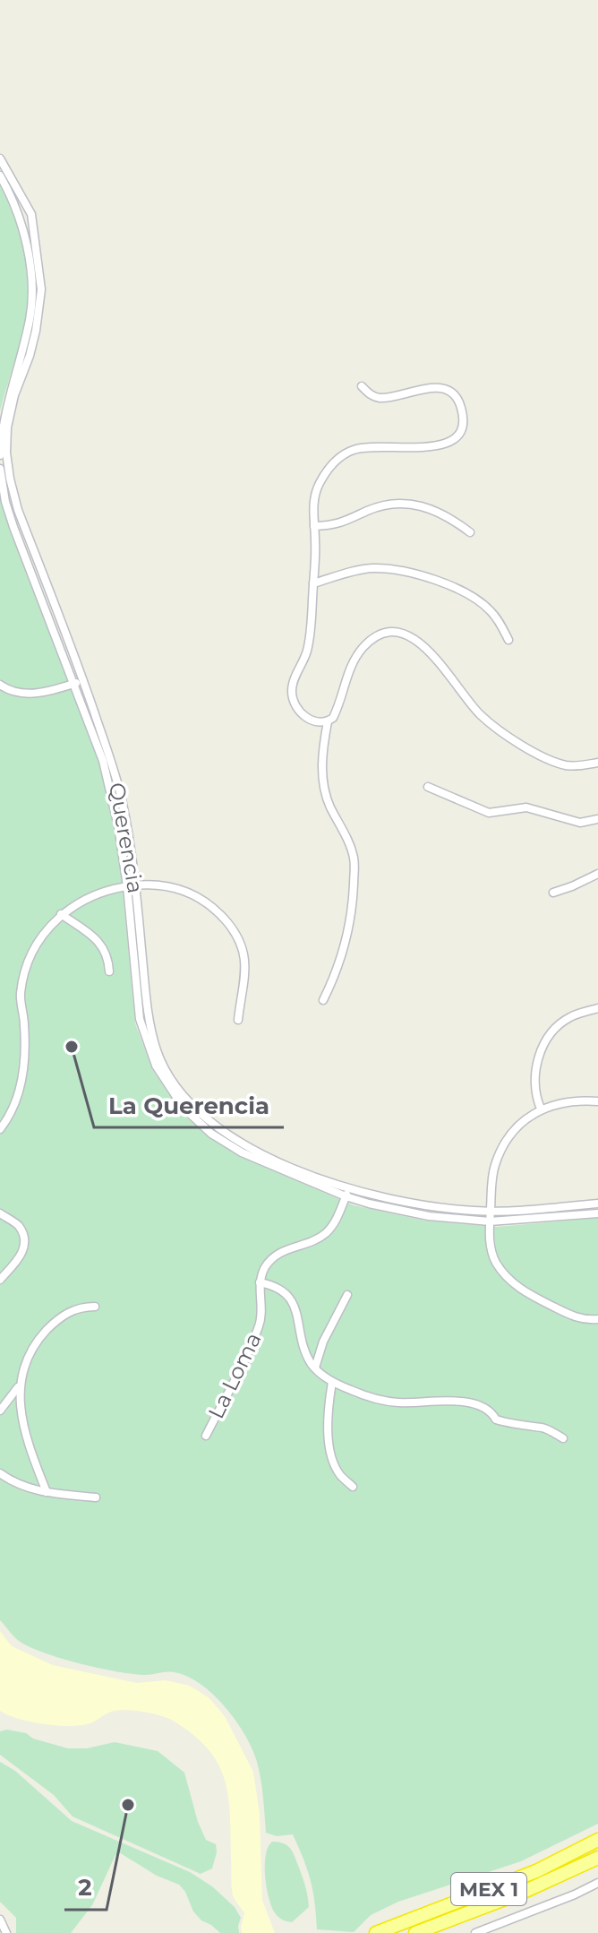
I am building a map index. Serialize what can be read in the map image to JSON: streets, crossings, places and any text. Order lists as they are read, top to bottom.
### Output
{
  "streets": {
    "highway": ["MEX 1"],
    "street": ["Querencia", "La Loma"]
  },
  "places": ["La Querencia", "2"]
}
